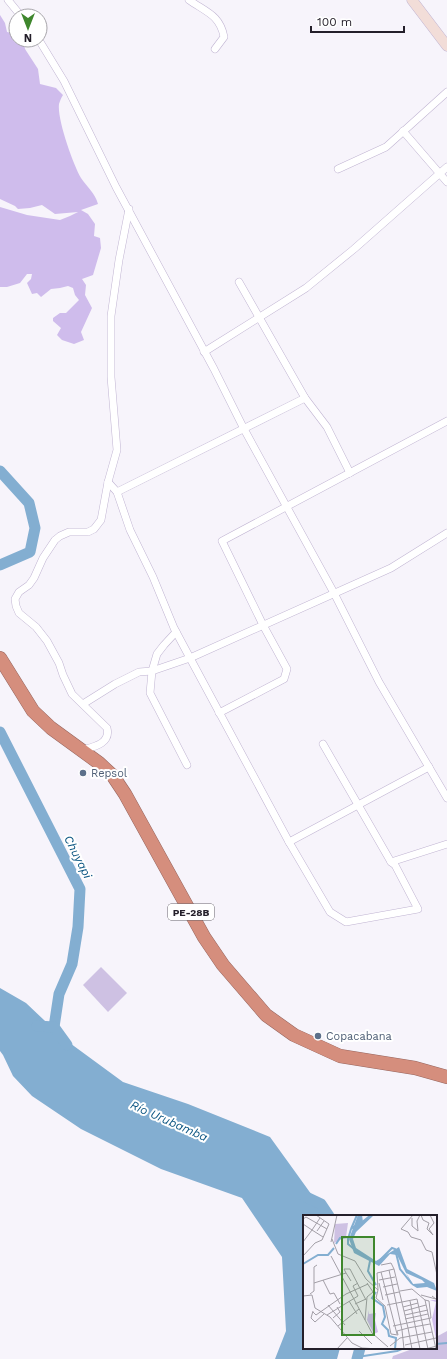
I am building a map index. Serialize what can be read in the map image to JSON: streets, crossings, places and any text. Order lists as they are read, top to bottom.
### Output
{
  "streets": {
    "highway": ["PE-28B"]
  },
  "water": ["Chuyapi", "Río Urubamba"],
  "places": ["Repsol", "Copacabana"],
  "scale_bar": "100 m",
  "north": "bottom"
}
